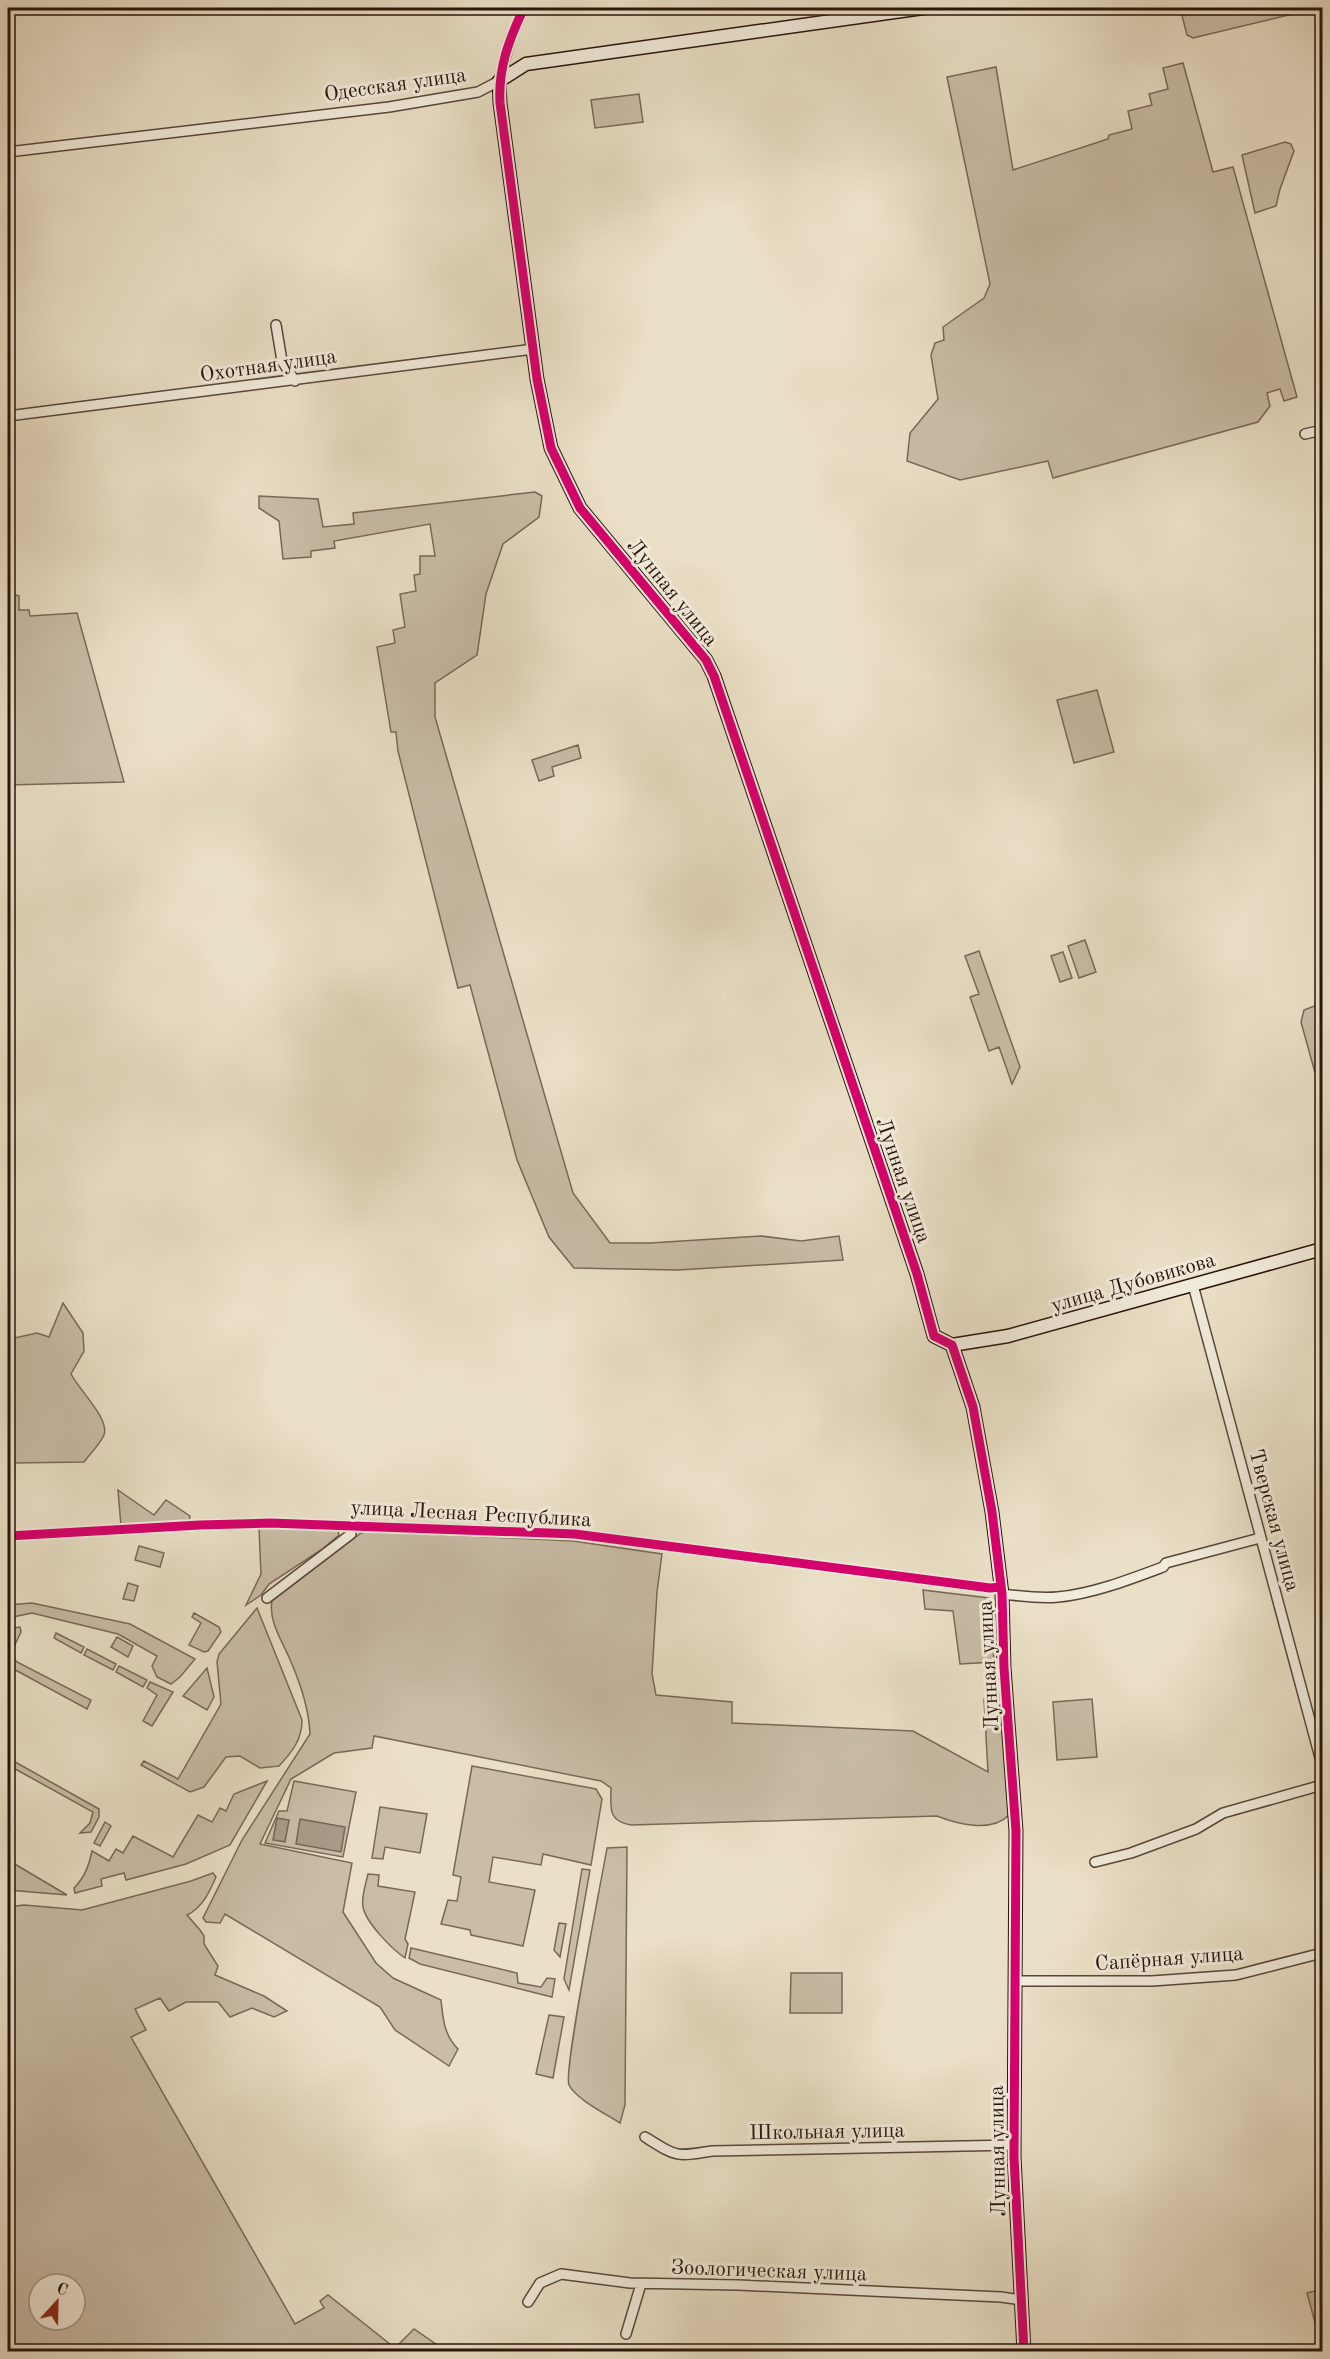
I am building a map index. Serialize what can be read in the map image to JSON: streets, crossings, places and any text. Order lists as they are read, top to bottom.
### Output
{
  "streets": {
    "street": [
      "Одесская улица",
      "Охотная улица",
      "Лунная улица",
      "улица Дубовикова",
      "улица Лесная Республика",
      "Тверская улица",
      "Сапёрная улица",
      "Школьная улица",
      "Зоологическая улица"
    ]
  },
  "crossings": [
    ["Одесская улица", "Лунная улица"],
    ["Охотная улица", "Лунная улица"],
    ["Лунная улица", "улица Дубовикова"],
    ["Лунная улица", "улица Лесная Республика"],
    ["Лунная улица", "Сапёрная улица"],
    ["Лунная улица", "Школьная улица"],
    ["Лунная улица", "Зоологическая улица"],
    ["улица Дубовикова", "Тверская улица"],
    ["улица Лесная Республика", "Тверская улица"]
  ],
  "north": "top"
}
